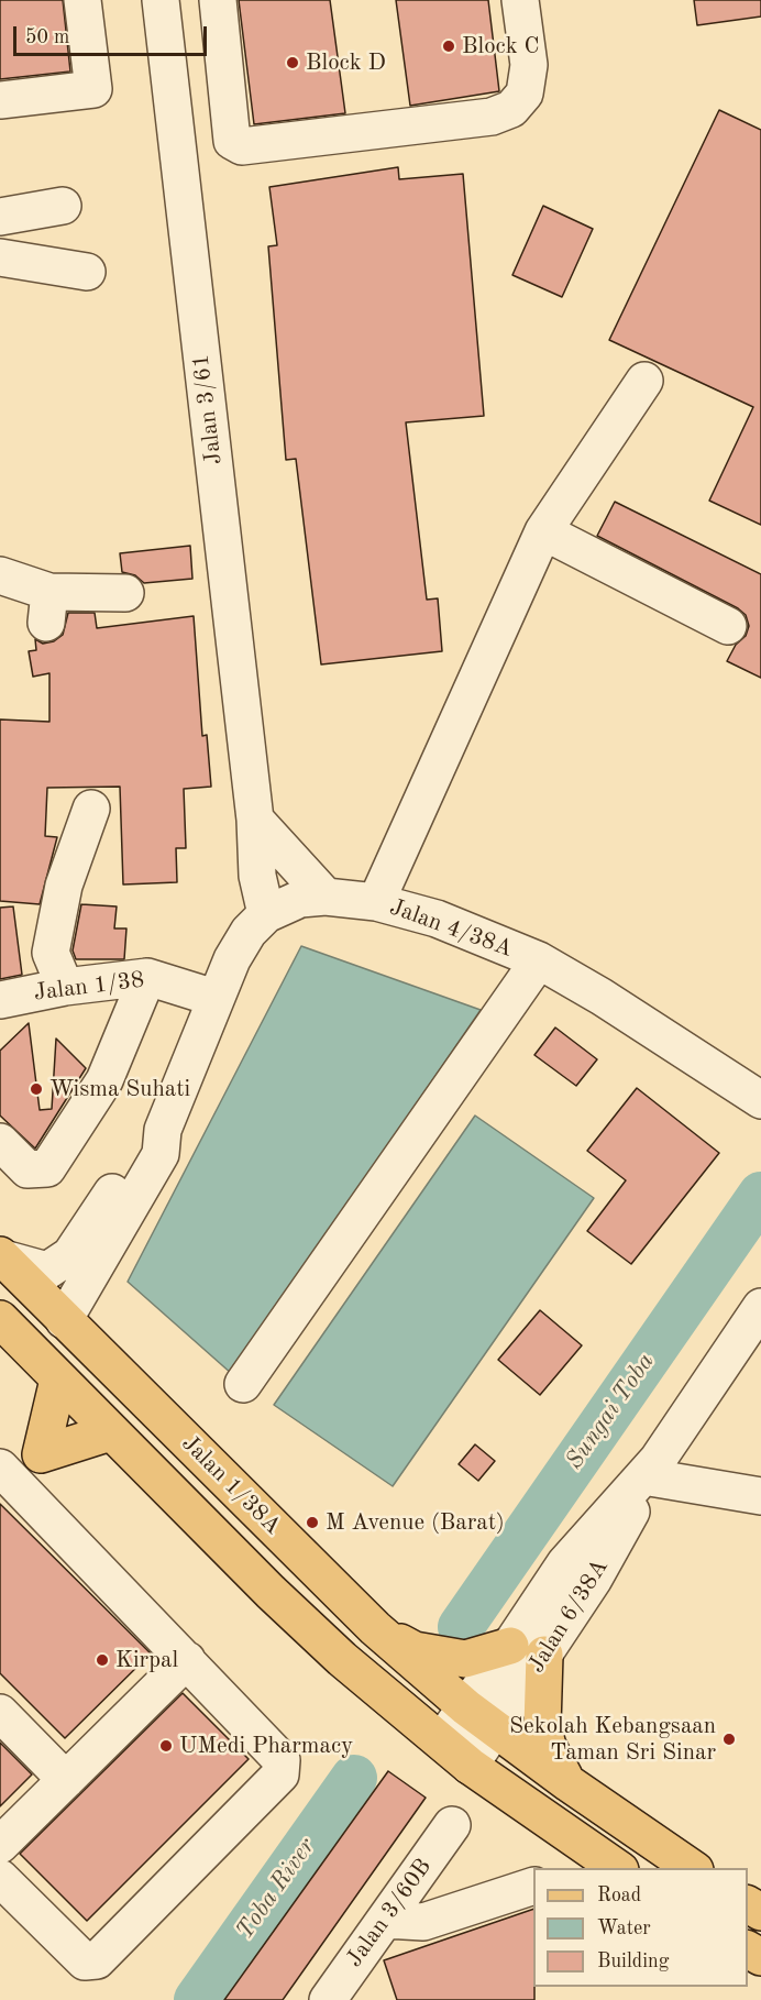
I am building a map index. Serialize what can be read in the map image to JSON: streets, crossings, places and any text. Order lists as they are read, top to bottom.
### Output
{
  "streets": {
    "main road": ["Jalan 1/38A"],
    "street": [
      "Jalan 3/61",
      "Jalan 4/38A",
      "Jalan 1/38",
      "Jalan 6/38A",
      "Jalan 3/60B"
    ]
  },
  "crossings": [
    ["Jalan 3/61", "Jalan 4/38A"],
    ["Jalan 4/38A", "Jalan 1/38"],
    ["Jalan 4/38A", "Jalan 1/38A"],
    ["Jalan 1/38A", "Jalan 6/38A"]
  ],
  "water": ["Sungai Toba", "Toba River"],
  "places": [
    "Block C",
    "Block D",
    "Wisma Suhati",
    "M Avenue (Barat)",
    "Kirpal",
    "Sekolah Kebangsaan Taman Sri Sinar",
    "UMedi Pharmacy"
  ],
  "legend": ["Road", "Water", "Building"],
  "scale_bar": "50 m"
}
